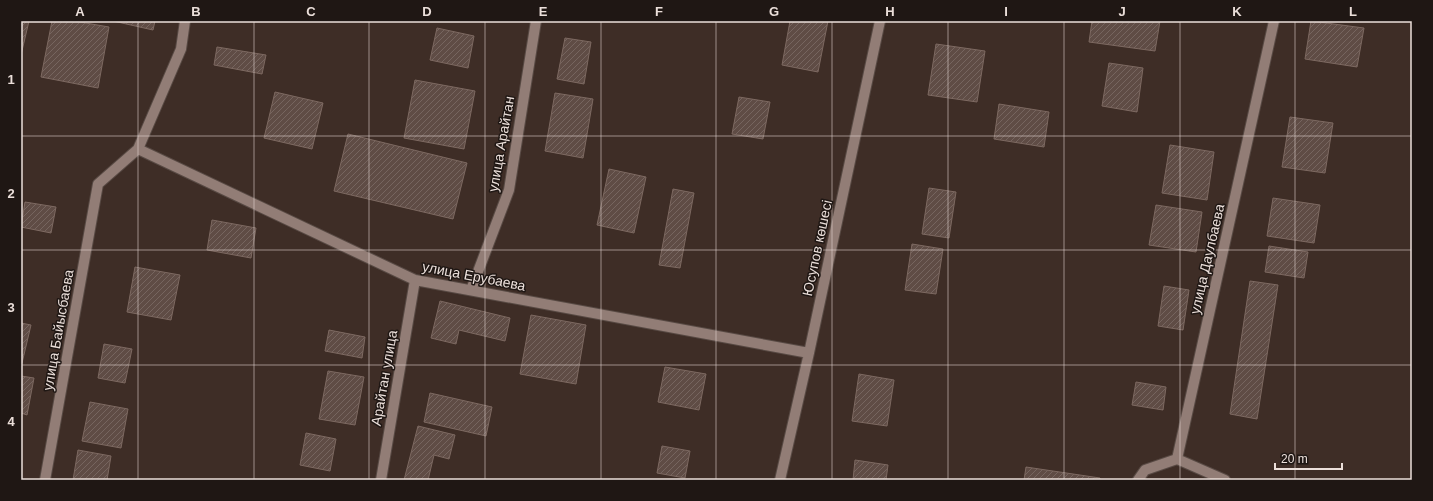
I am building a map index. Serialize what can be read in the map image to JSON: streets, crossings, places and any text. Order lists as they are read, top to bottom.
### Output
{
  "streets": {
    "street": [
      "улица Арайтан",
      "Юсупов көшесі",
      "улица Даулбаева",
      "улица Ерубаева",
      "улица Байысбаева",
      "Арайтан улица"
    ]
  },
  "crossings": [
    ["улица Арайтан", "улица Ерубаева"],
    ["Юсупов көшесі", "улица Ерубаева"],
    ["улица Ерубаева", "улица Байысбаева"],
    ["улица Ерубаева", "Арайтан улица"]
  ],
  "scale_bar": "20 m",
  "grid": {
    "columns": [
      "A",
      "B",
      "C",
      "D",
      "E",
      "F",
      "G",
      "H",
      "I",
      "J",
      "K",
      "L"
    ],
    "rows": [
      "1",
      "2",
      "3",
      "4"
    ]
  }
}
